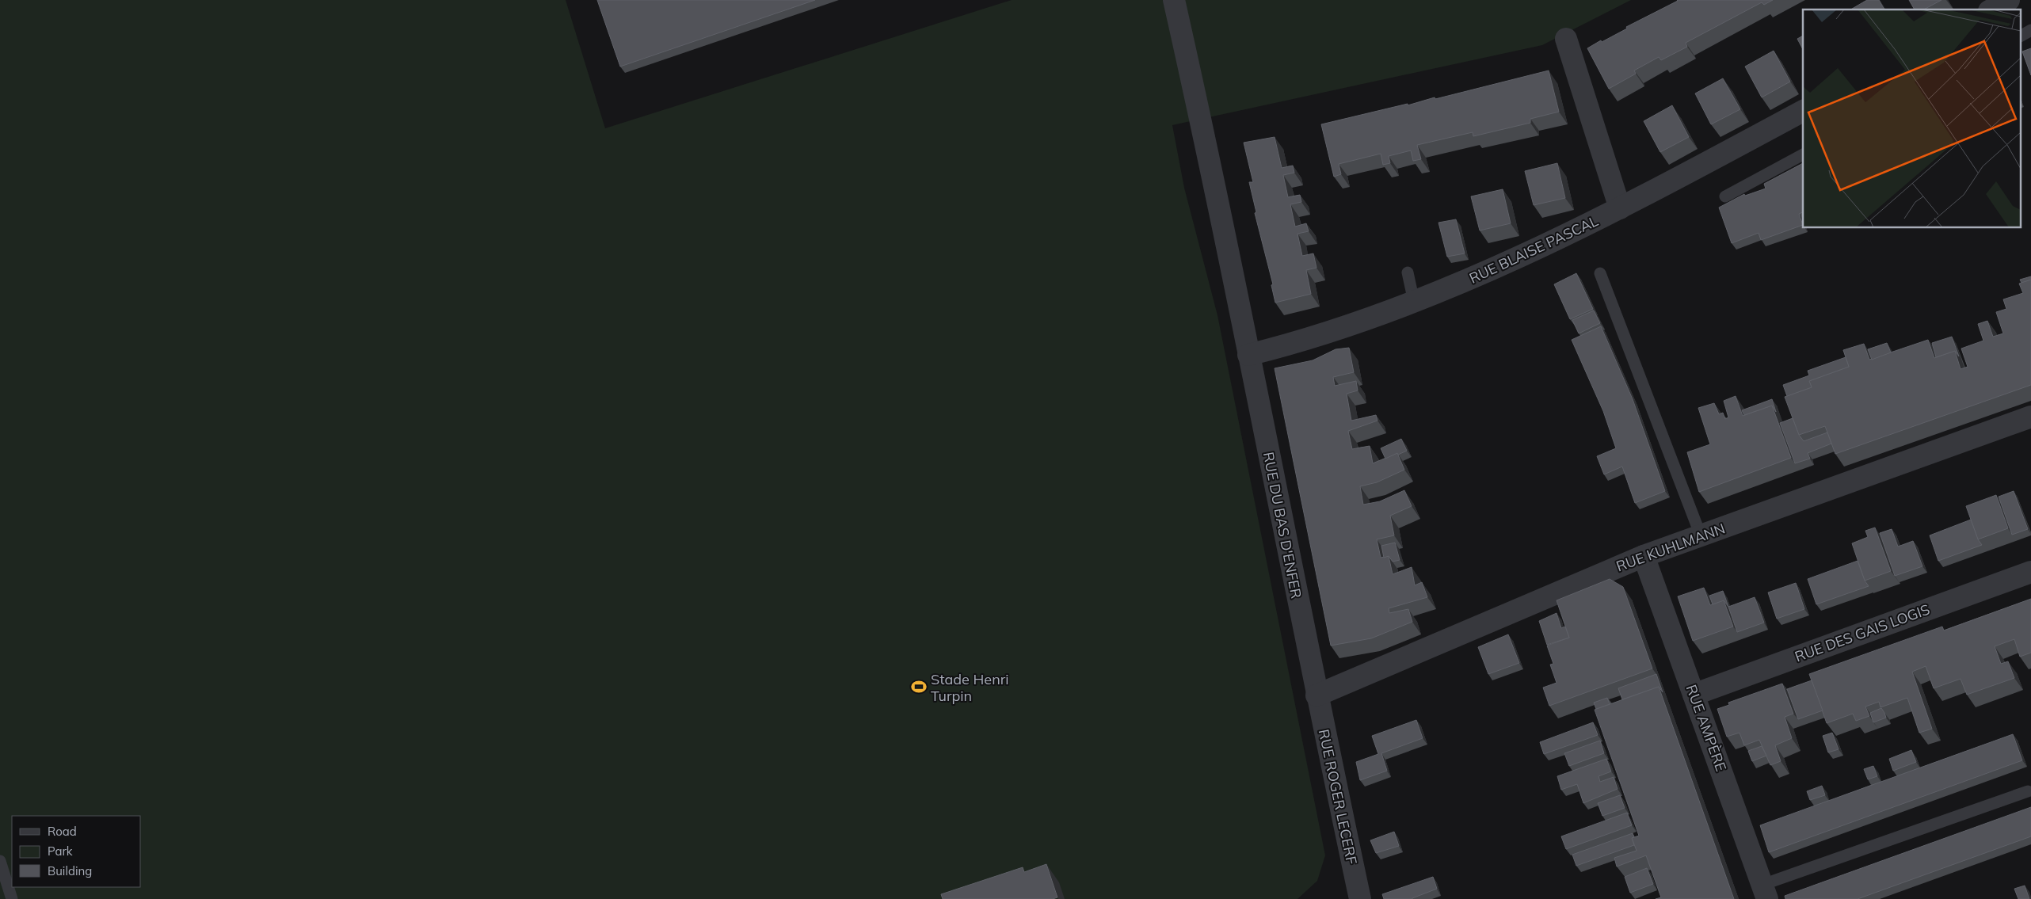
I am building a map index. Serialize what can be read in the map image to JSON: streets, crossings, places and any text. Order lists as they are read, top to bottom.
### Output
{
  "streets": {
    "street": [
      "RUE BLAISE PASCAL",
      "RUE DU BAS D'ENFER",
      "RUE KUHLMANN",
      "RUE DES GAIS LOGIS",
      "RUE AMPÈRE",
      "RUE ROGER LECERF"
    ]
  },
  "crossings": [
    ["RUE BLAISE PASCAL", "RUE DU BAS D'ENFER"],
    ["RUE DU BAS D'ENFER", "RUE KUHLMANN"],
    ["RUE DU BAS D'ENFER", "RUE ROGER LECERF"],
    ["RUE KUHLMANN", "RUE AMPÈRE"],
    ["RUE KUHLMANN", "RUE ROGER LECERF"],
    ["RUE DES GAIS LOGIS", "RUE AMPÈRE"]
  ],
  "places": {
    "sports": ["Stade Henri Turpin"]
  },
  "legend": ["Road", "Park", "Building"]
}
